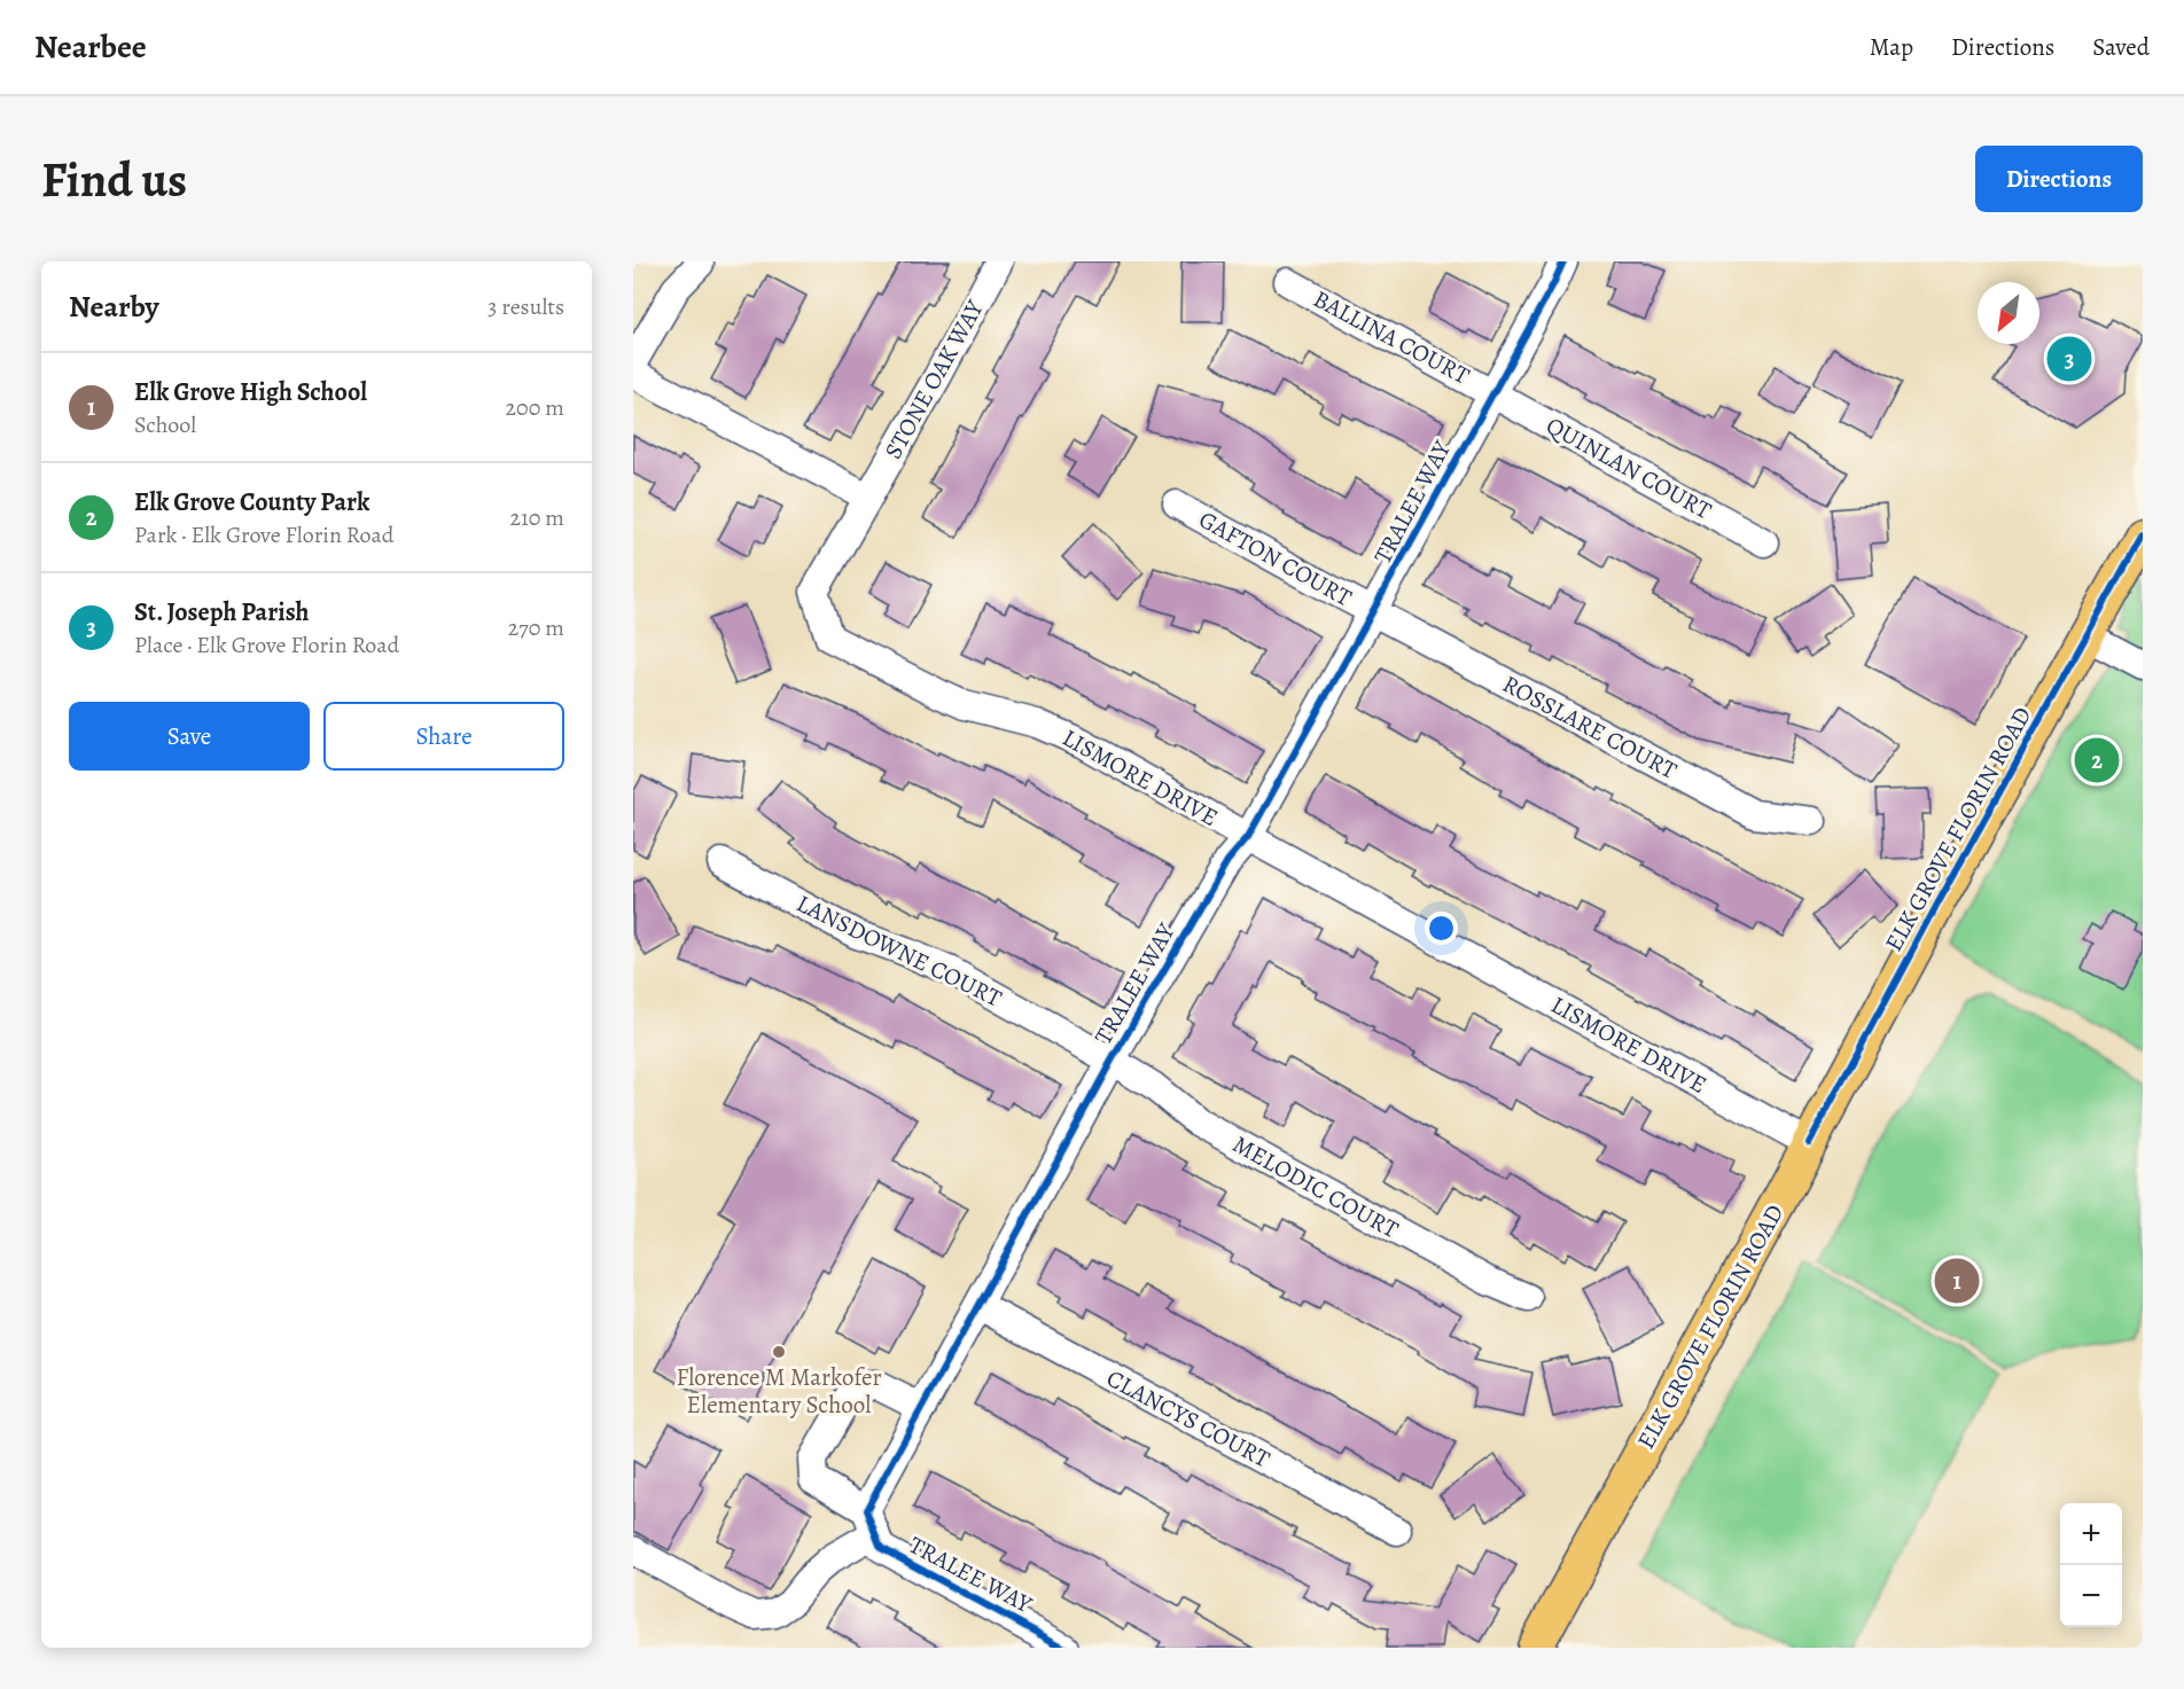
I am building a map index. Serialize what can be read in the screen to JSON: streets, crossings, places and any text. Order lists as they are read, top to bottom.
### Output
{
  "streets": {
    "main road": ["ELK GROVE FLORIN ROAD"],
    "street": [
      "BALLINA COURT",
      "STONE OAK WAY",
      "QUINLAN COURT",
      "TRALEE WAY",
      "GAFTON COURT",
      "ROSSLARE COURT",
      "LISMORE DRIVE",
      "LANSDOWNE COURT",
      "MELODIC COURT",
      "CLANCYS COURT"
    ]
  },
  "crossings": [
    ["BALLINA COURT", "QUINLAN COURT"],
    ["BALLINA COURT", "TRALEE WAY"],
    ["STONE OAK WAY", "LISMORE DRIVE"],
    ["QUINLAN COURT", "TRALEE WAY"],
    ["TRALEE WAY", "GAFTON COURT"],
    ["TRALEE WAY", "ROSSLARE COURT"],
    ["TRALEE WAY", "LISMORE DRIVE"],
    ["TRALEE WAY", "LANSDOWNE COURT"],
    ["TRALEE WAY", "MELODIC COURT"],
    ["TRALEE WAY", "CLANCYS COURT"],
    ["GAFTON COURT", "ROSSLARE COURT"],
    ["LISMORE DRIVE", "ELK GROVE FLORIN ROAD"],
    ["LANSDOWNE COURT", "MELODIC COURT"]
  ],
  "places": ["Florence M Markofer Elementary School"],
  "north": "bottom left",
  "page": {
    "header": "Nearbee",
    "nav": ["Map", "Directions", "Saved"],
    "buttons": [
      "Directions",
      ["Save", "Share"]
    ],
    "title": "Find us",
    "heading": ["Nearby", "3 results"],
    "pins": ["3", "2", "1"],
    "list": [
      {
        "mark": "1",
        "name": "Elk Grove High School",
        "note": "School",
        "value": "200 m"
      },
      {
        "mark": "2",
        "name": "Elk Grove County Park",
        "note": "Park · Elk Grove Florin Road",
        "value": "210 m"
      },
      {
        "mark": "3",
        "name": "St. Joseph Parish",
        "note": "Place · Elk Grove Florin Road",
        "value": "270 m"
      }
    ],
    "map_buttons": ["+", "−"]
  }
}
